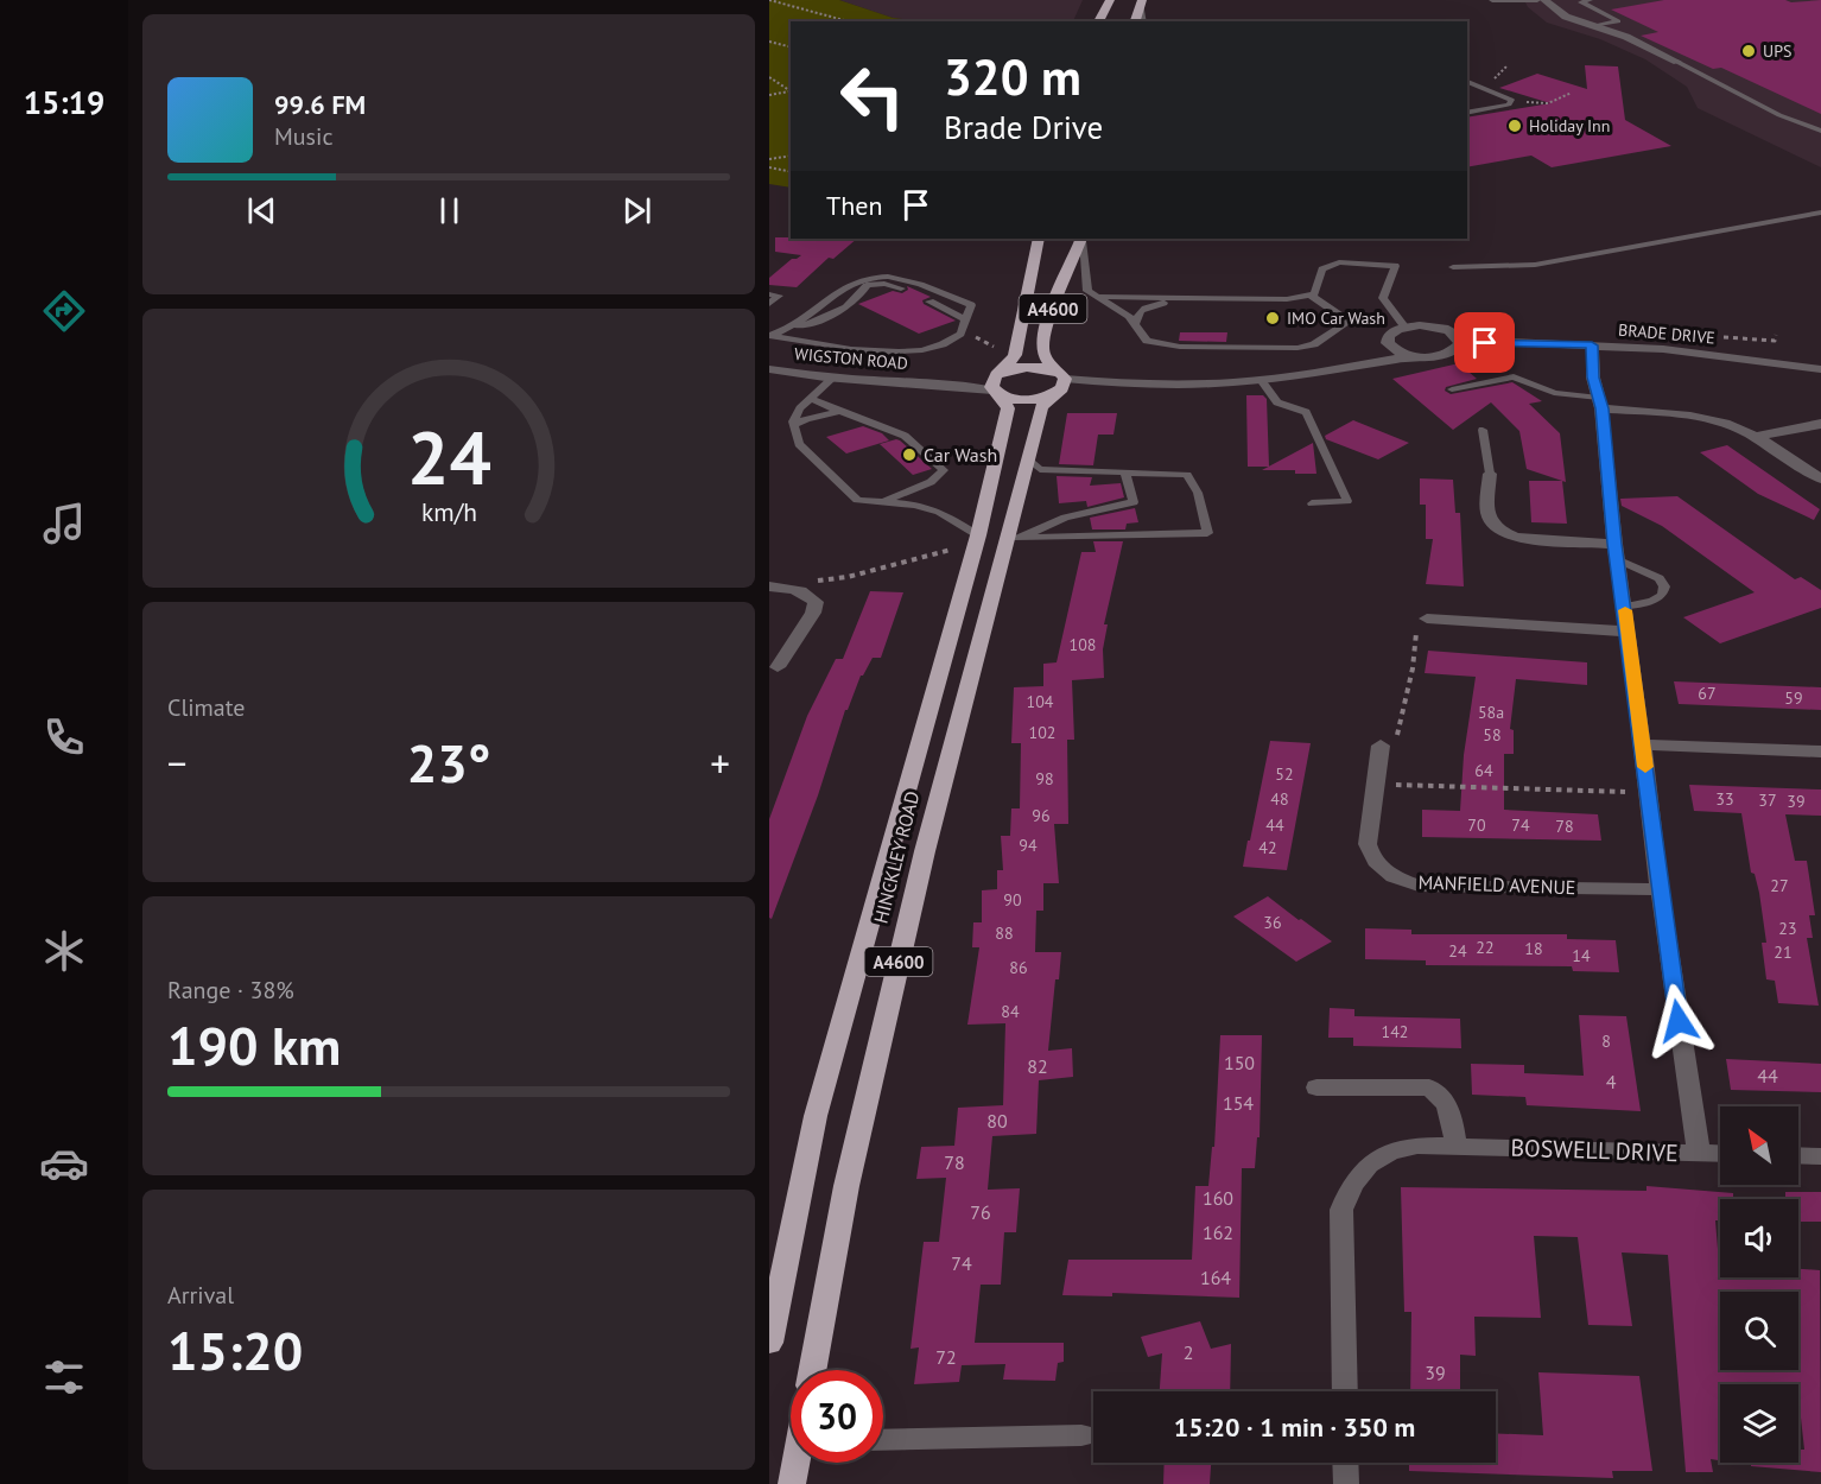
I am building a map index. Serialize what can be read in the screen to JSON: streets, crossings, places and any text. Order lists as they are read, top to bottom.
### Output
{
  "streets": {
    "highway": ["A4600", "HINCKLEY ROAD"],
    "street": [
      "BRADE DRIVE",
      "WIGSTON ROAD",
      "MANFIELD AVENUE",
      "BOSWELL DRIVE"
    ]
  },
  "crossings": [
    ["A4600", "WIGSTON ROAD"],
    ["A4600", "HINCKLEY ROAD"],
    ["WIGSTON ROAD", "HINCKLEY ROAD"]
  ],
  "places": [
    "UPS",
    "Holiday Inn",
    "IMO Car Wash",
    "Car Wash"
  ],
  "house_numbers": [
    "108",
    "67",
    "59",
    "104",
    "58a",
    "102",
    "58",
    "64",
    "52",
    "98",
    "48",
    "33",
    "37",
    "39",
    "96",
    "44",
    "70",
    "74",
    "78",
    "94",
    "42",
    "27",
    "90",
    "36",
    "23",
    "88",
    "22",
    "18",
    "24",
    "21",
    "14",
    "86",
    "84",
    "142",
    "8",
    "150",
    "82",
    "44",
    "4",
    "154",
    "80",
    "78",
    "160",
    "76",
    "162",
    "74",
    "164",
    "2",
    "72",
    "39"
  ],
  "north": "top left",
  "page": {
    "tabs": "15:19",
    "turn": ["320 m", "Brade Drive"],
    "song": ["99.6 FM", "Music"],
    "then": "Then",
    "tile": [
      "Climate",
      ["Range · 38%", "190 km"],
      ["Arrival", "15:20"]
    ],
    "heat": ["−", "23°", "+"],
    "limit": "30",
    "trip": "15:20 · 1 min · 350 m",
    "gauge": ["24", "km/h"]
  }
}
